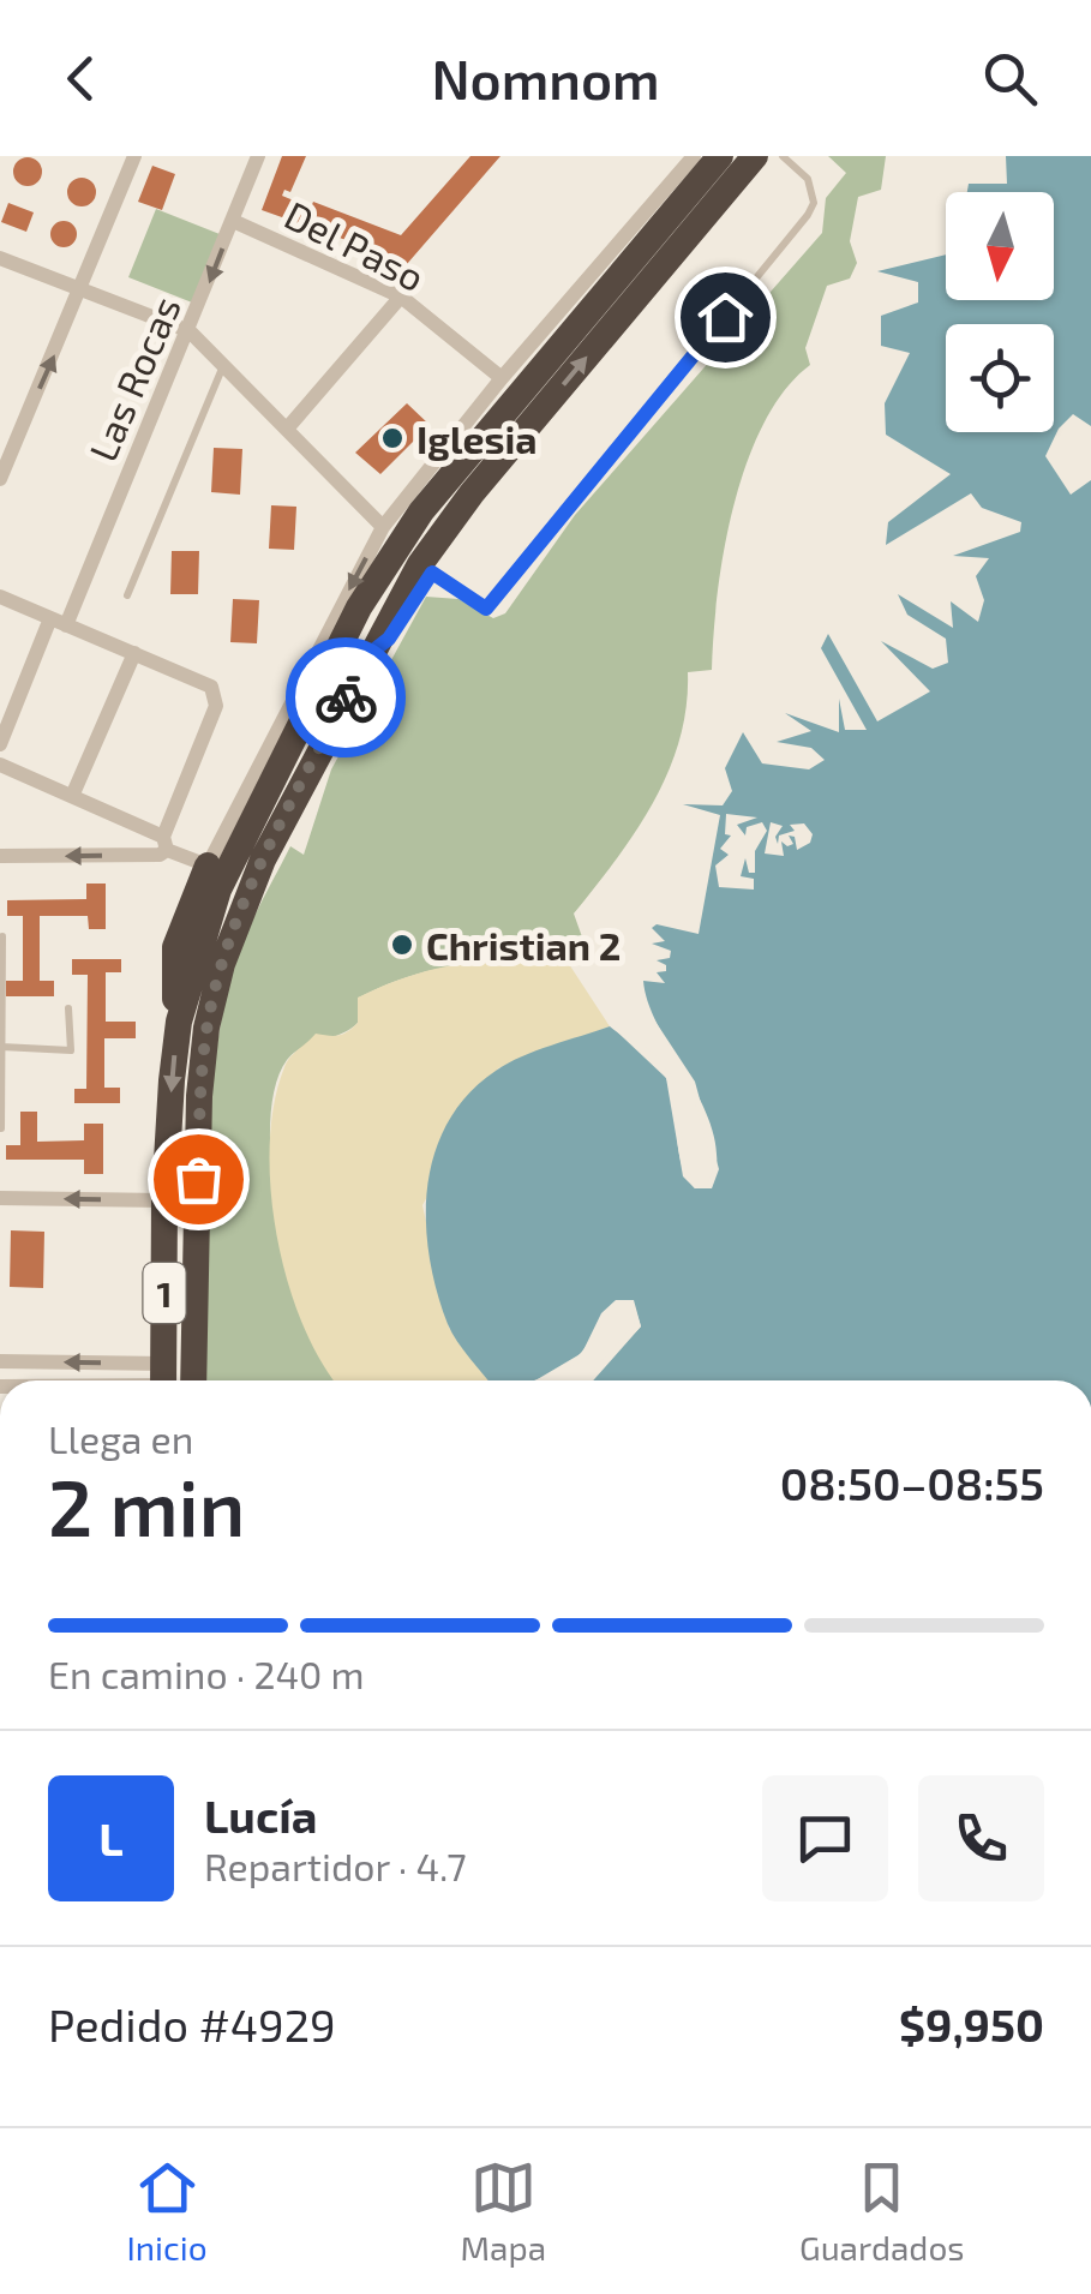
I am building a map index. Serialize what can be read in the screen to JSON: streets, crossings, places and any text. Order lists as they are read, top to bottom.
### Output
{
  "streets": {
    "highway": ["1"],
    "street": ["Del Paso", "Las Rocas"]
  },
  "crossings": [
    ["Del Paso", "Las Rocas"]
  ],
  "places": ["Iglesia", "Christian 2"],
  "north": "bottom",
  "page": {
    "header": "Nomnom",
    "heading": ["2 min", "Llega en", "08:50–08:55"],
    "panel": [
      "Lucía",
      "Repartidor · 4.7",
      "Pedido #4929",
      "$9,950"
    ],
    "bar": "En camino · 240 m",
    "round": "L",
    "tabs": ["Inicio", "Mapa", "Guardados"]
  }
}
